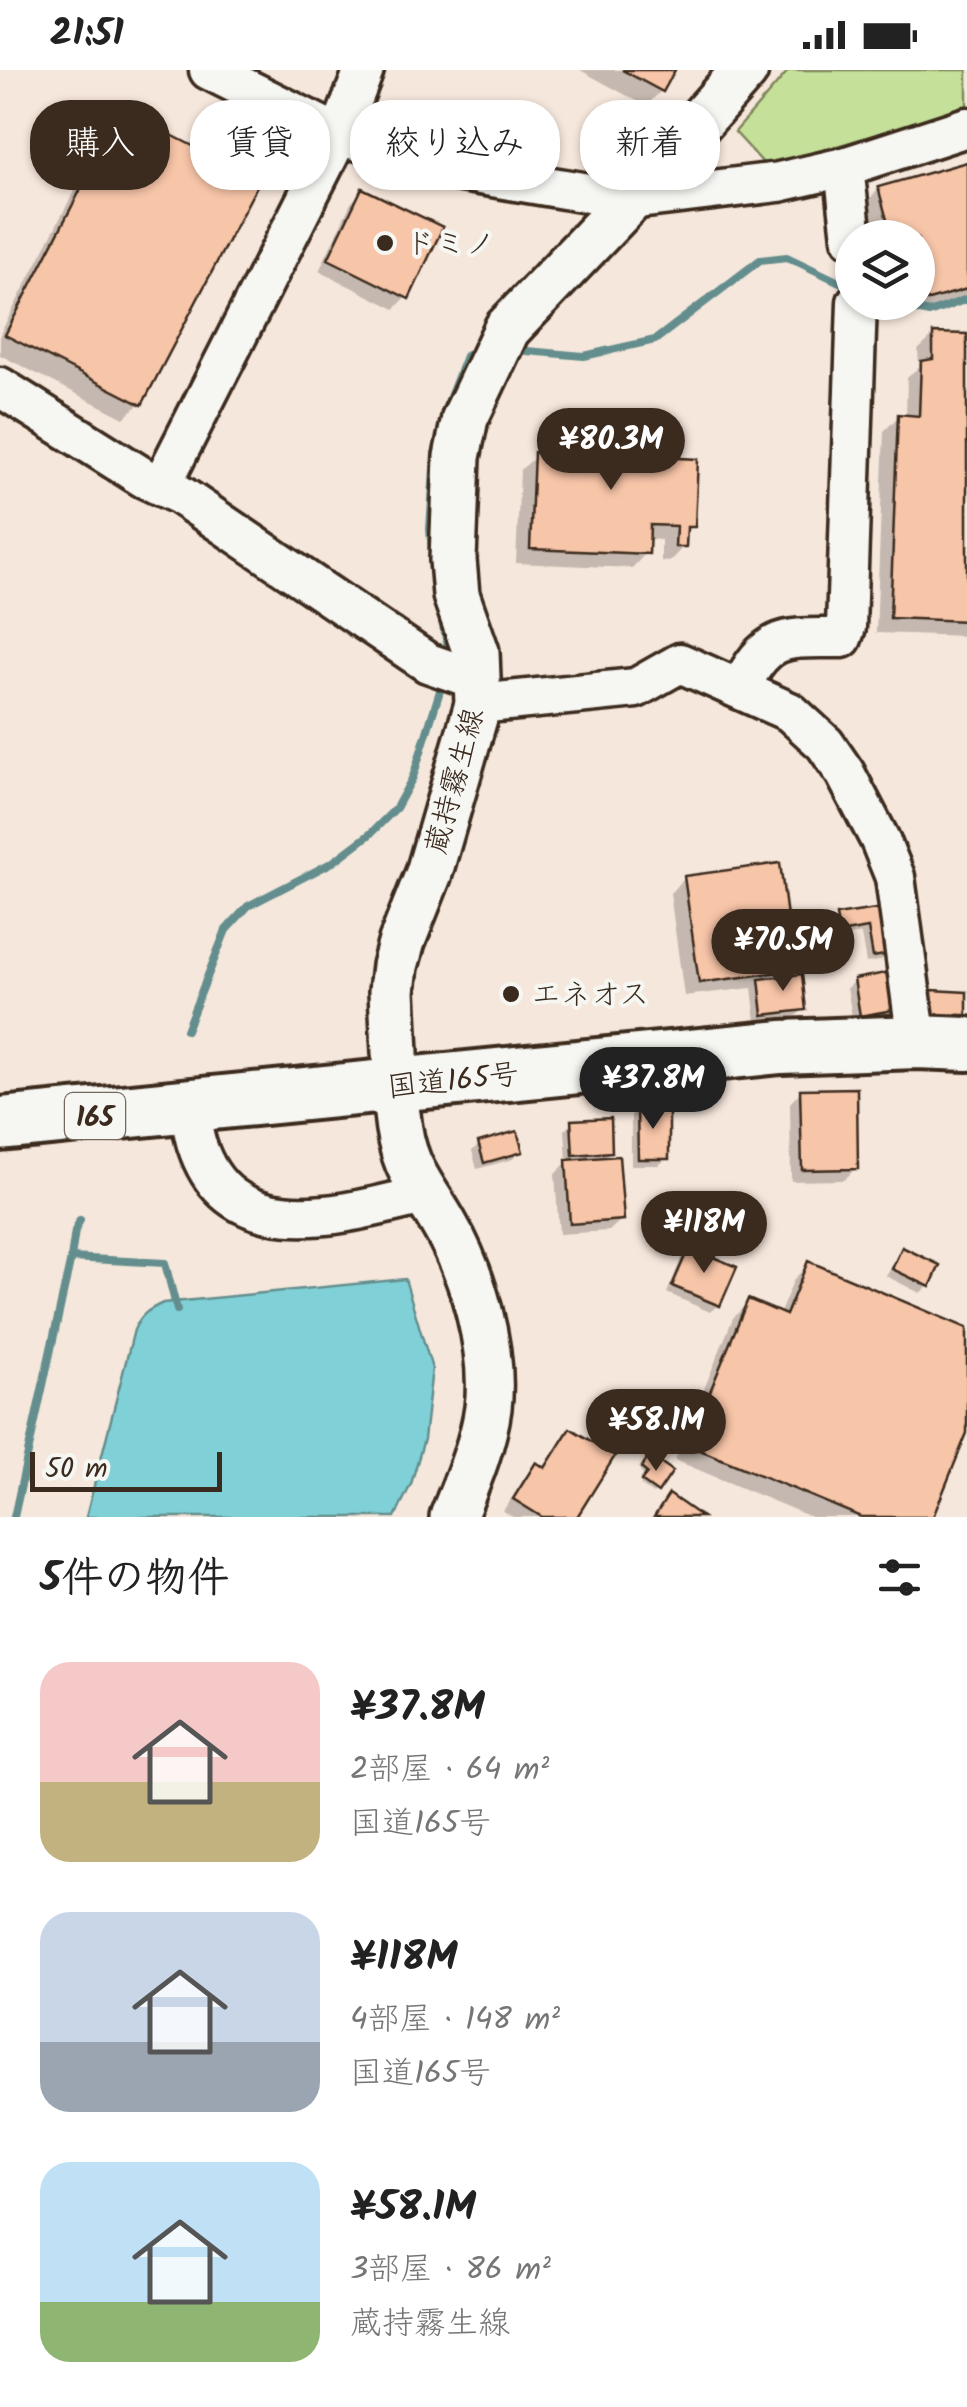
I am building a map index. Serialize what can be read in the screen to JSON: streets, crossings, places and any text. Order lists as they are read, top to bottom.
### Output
{
  "streets": {
    "highway": ["国道165号", "165"],
    "main road": ["蔵持霧生線"]
  },
  "places": ["ドミノ", "エネオス"],
  "scale_bar": "50 m",
  "page": {
    "status": "21:51",
    "chip": [
      "購入",
      "賃貸",
      "絞り込み",
      "新着"
    ],
    "price": [
      "¥80.3M",
      "¥70.5M",
      "¥37.8M",
      "¥118M",
      "¥58.1M"
    ],
    "scale": "50 m",
    "heading": "5件の物件",
    "list": [
      {
        "name": "¥37.8M",
        "note": "2部屋 · 64 m² · 国道165号"
      },
      {
        "name": "¥118M",
        "note": "4部屋 · 148 m² · 国道165号"
      },
      {
        "name": "¥58.1M",
        "note": "3部屋 · 86 m² · 蔵持霧生線"
      }
    ]
  }
}
